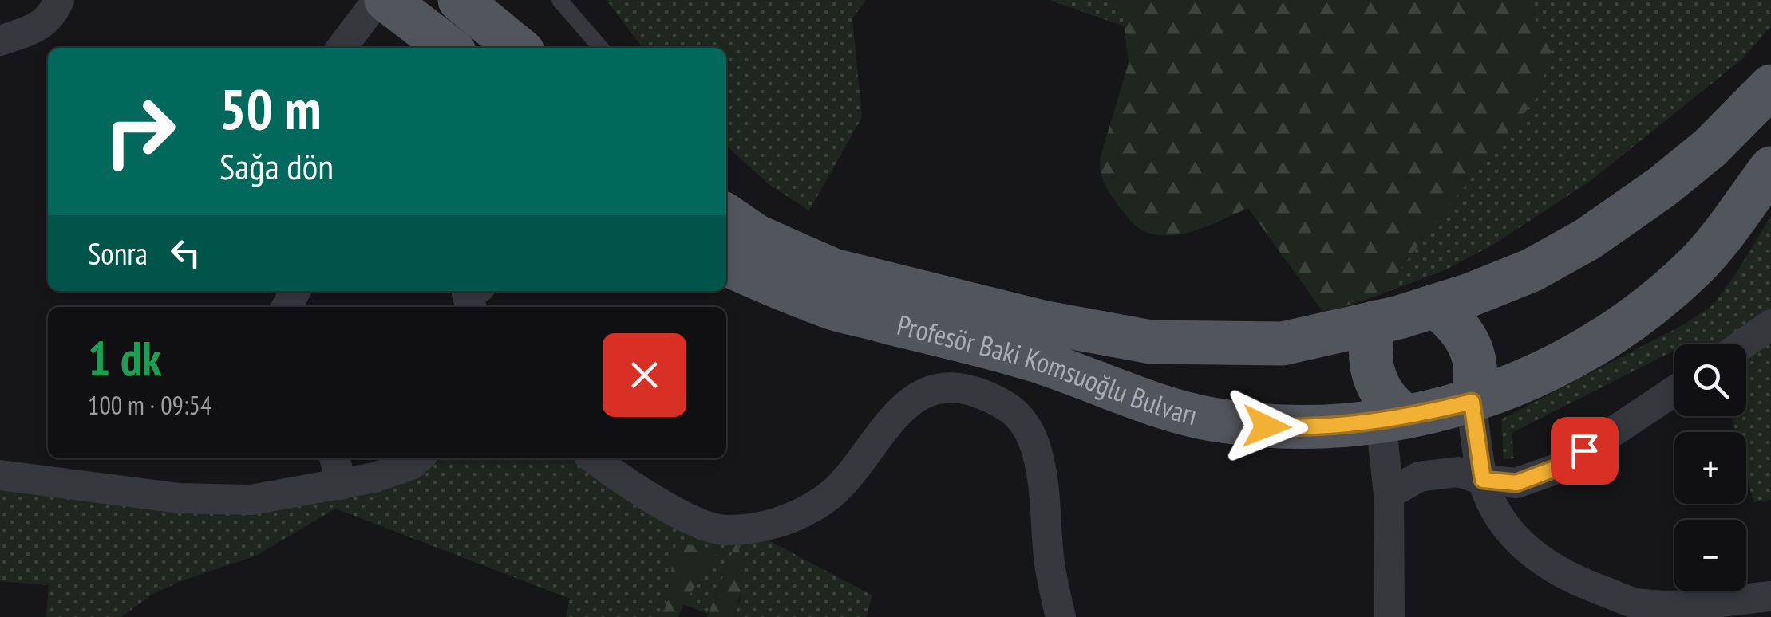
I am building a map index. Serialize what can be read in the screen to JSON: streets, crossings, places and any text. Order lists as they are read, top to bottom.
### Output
{
  "streets": {
    "main road": ["Profesör Baki Komsuoğlu Bulvarı"]
  },
  "page": {
    "turn": ["50 m", "Sağa dön"],
    "then": "Sonra",
    "heading": ["1 dk", "100 m · 09:54"],
    "map_buttons": ["+", "−"]
  }
}
